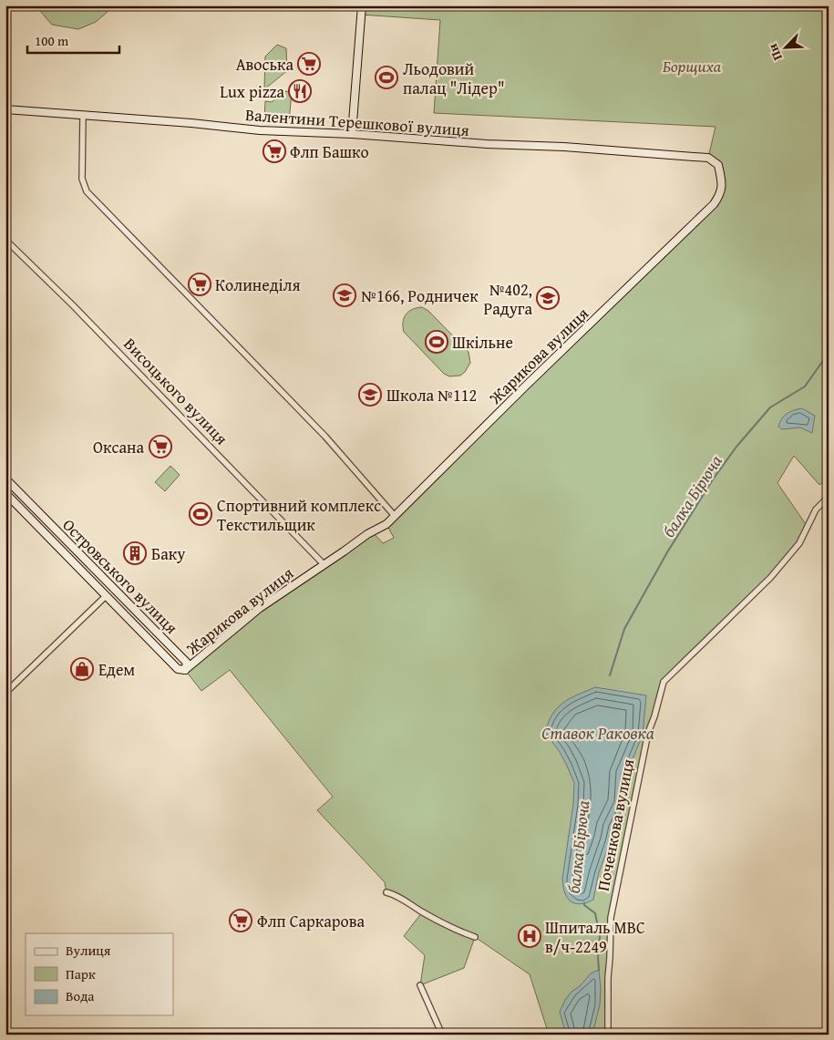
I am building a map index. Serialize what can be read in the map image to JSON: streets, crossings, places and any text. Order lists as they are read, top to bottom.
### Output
{
  "streets": {
    "street": [
      "Валентини Терешкової вулиця",
      "Жарикова вулиця",
      "Висоцького вулиця",
      "Островського вулиця",
      "Поченкова вулиця"
    ]
  },
  "crossings": [
    ["Валентини Терешкової вулиця", "Жарикова вулиця"],
    ["Жарикова вулиця", "Висоцького вулиця"],
    ["Жарикова вулиця", "Островського вулиця"]
  ],
  "water": ["балка Бірюча", "Ставок Раковка"],
  "parks": ["Борщиха"],
  "places": {
    "supermarket": [
      "Авоська",
      "Флп Башко",
      "Колинеділя",
      "Оксана",
      "Флп Саркарова"
    ],
    "sports": ["Льодовий палац \"Лідер\"", "Шкільне", "Спортивний комплекс Текстильщик"],
    "restaurant": ["Lux pizza"],
    "school or university": ["№166, Родничек", "№402, Радуга", "Школа №112"],
    "building": ["Баку"],
    "shop": ["Едем"],
    "hospital": ["Шпиталь МВС в/ч-2249"]
  },
  "legend": ["Вулиця", "Парк", "Вода"],
  "scale_bar": "100 m",
  "north": "bottom left"
}
